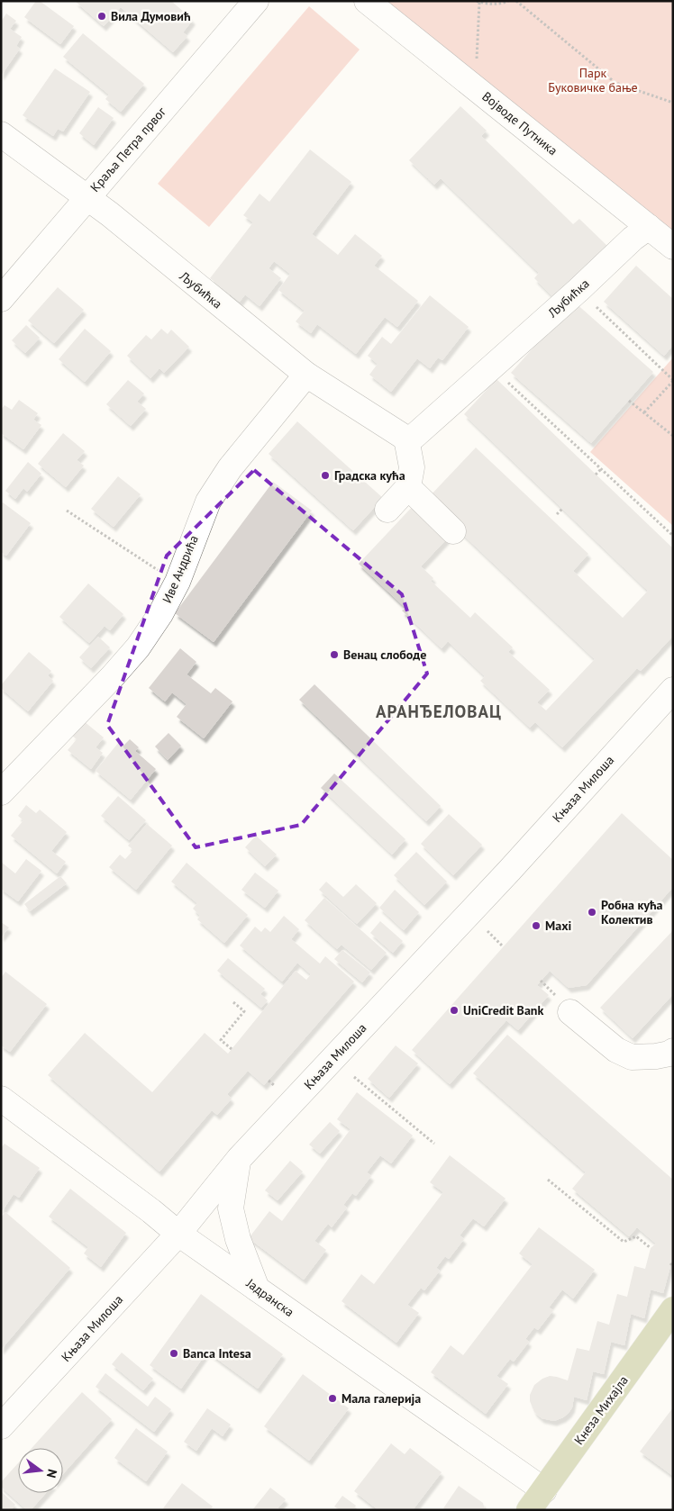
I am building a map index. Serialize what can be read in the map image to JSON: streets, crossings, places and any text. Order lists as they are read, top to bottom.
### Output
{
  "streets": {
    "main road": ["Кнеза Михајла"],
    "street": [
      "Војводе Путника",
      "Краља Петра првог",
      "Љубићка",
      "Иве Андрића",
      "Књаза Милоша",
      "Јадранска"
    ]
  },
  "crossings": [
    ["Војводе Путника", "Љубићка"],
    ["Краља Петра првог", "Љубићка"],
    ["Љубићка", "Иве Андрића"],
    ["Књаза Милоша", "Јадранска"],
    ["Јадранска", "Кнеза Михајла"]
  ],
  "districts": ["АРАНЂЕЛОВАЦ"],
  "parks": ["Парк Буковичке бање"],
  "places": [
    "Вила Думовић",
    "Градска кућа",
    "Венац слободе",
    "Робна кућа Колектив",
    "Maxi",
    "UniCredit Bank",
    "Banca Intesa",
    "Мала галерија"
  ],
  "north": "right"
}
